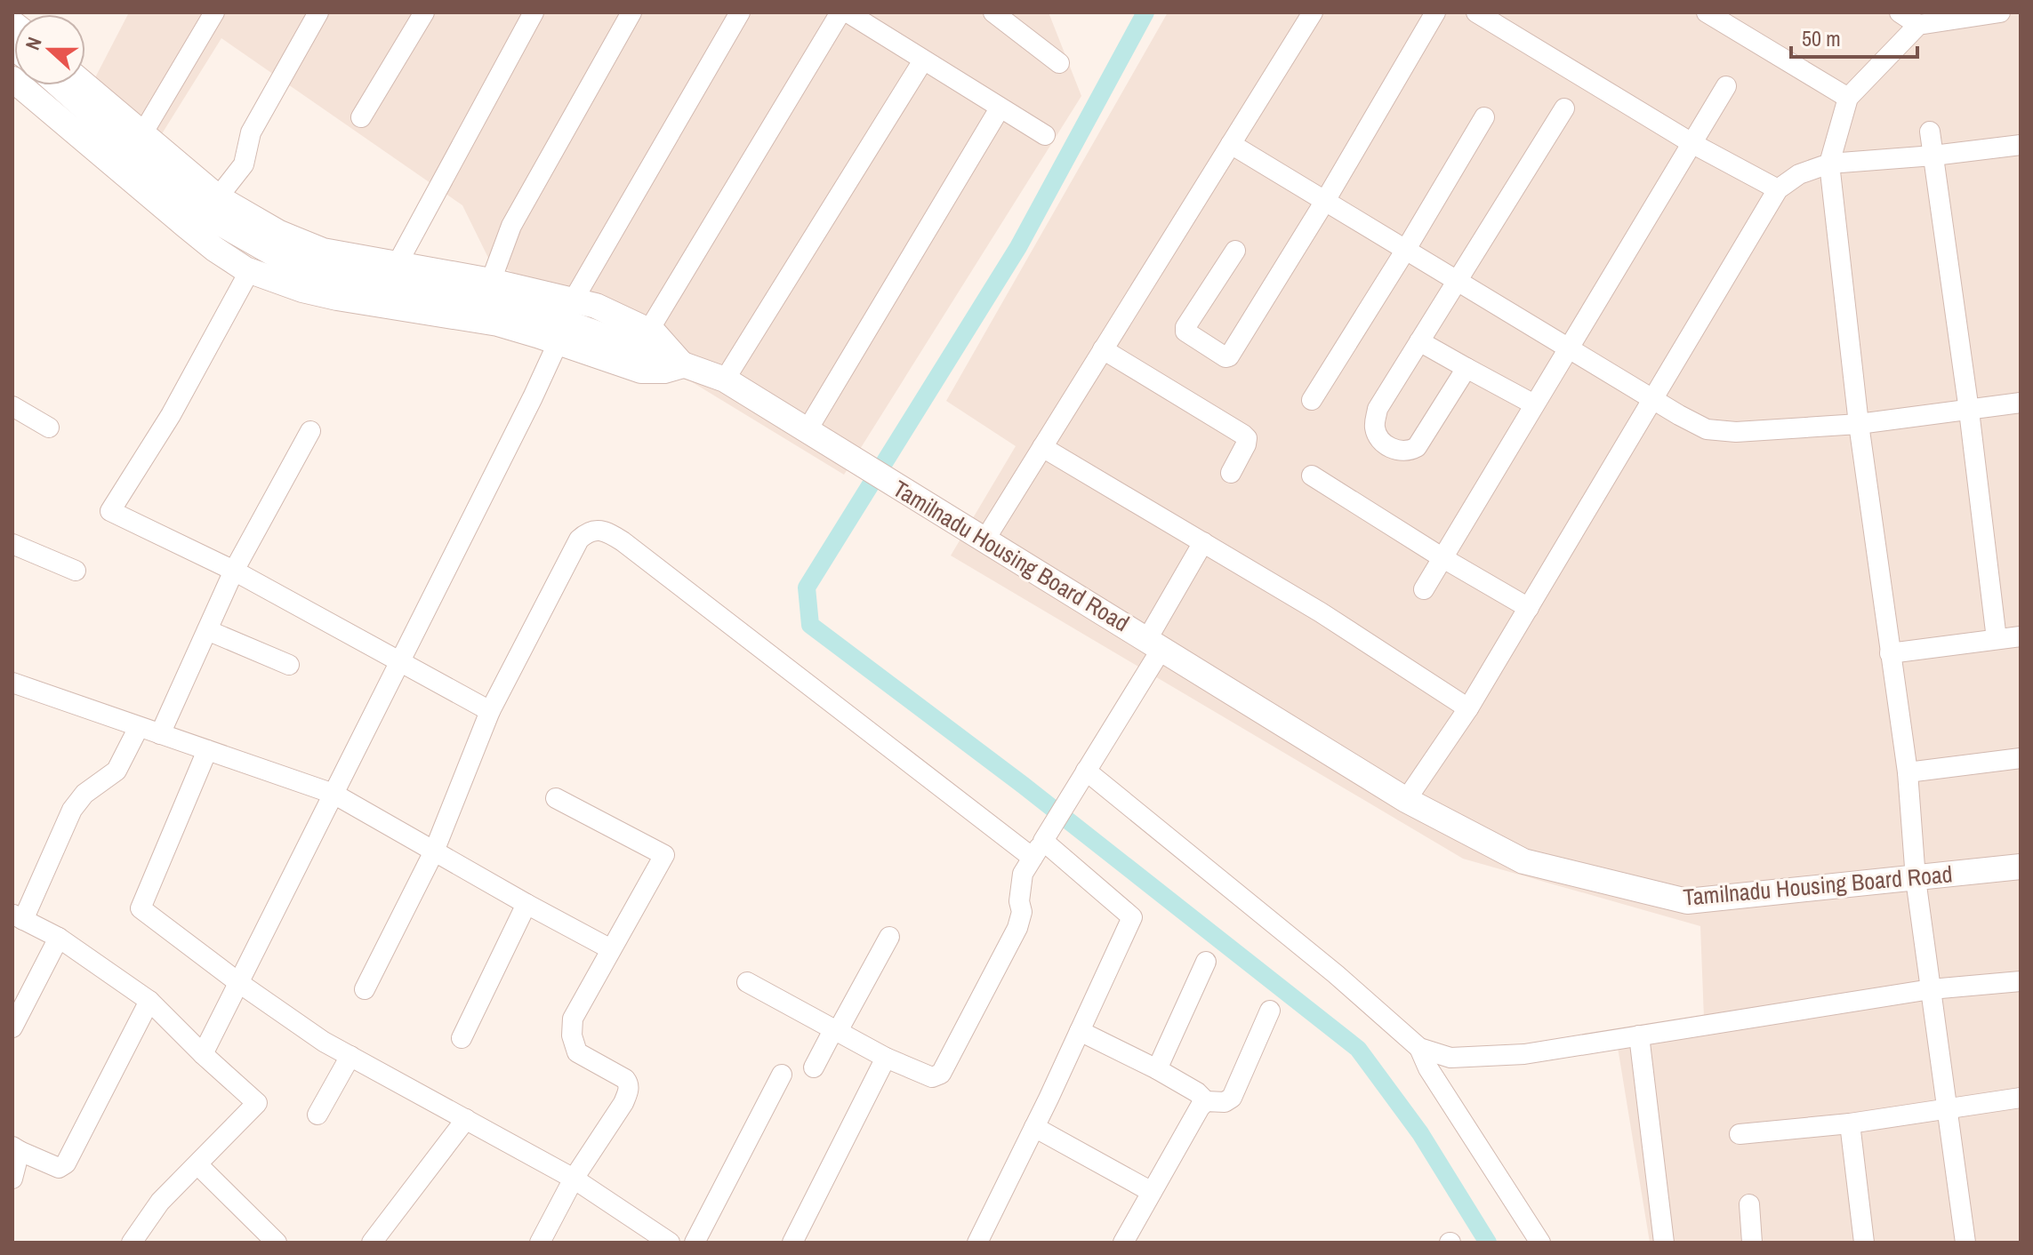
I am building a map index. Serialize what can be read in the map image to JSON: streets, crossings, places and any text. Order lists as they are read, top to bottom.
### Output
{
  "streets": {
    "street": ["Tamilnadu Housing Board Road"]
  },
  "scale_bar": "50 m",
  "north": "left"
}
